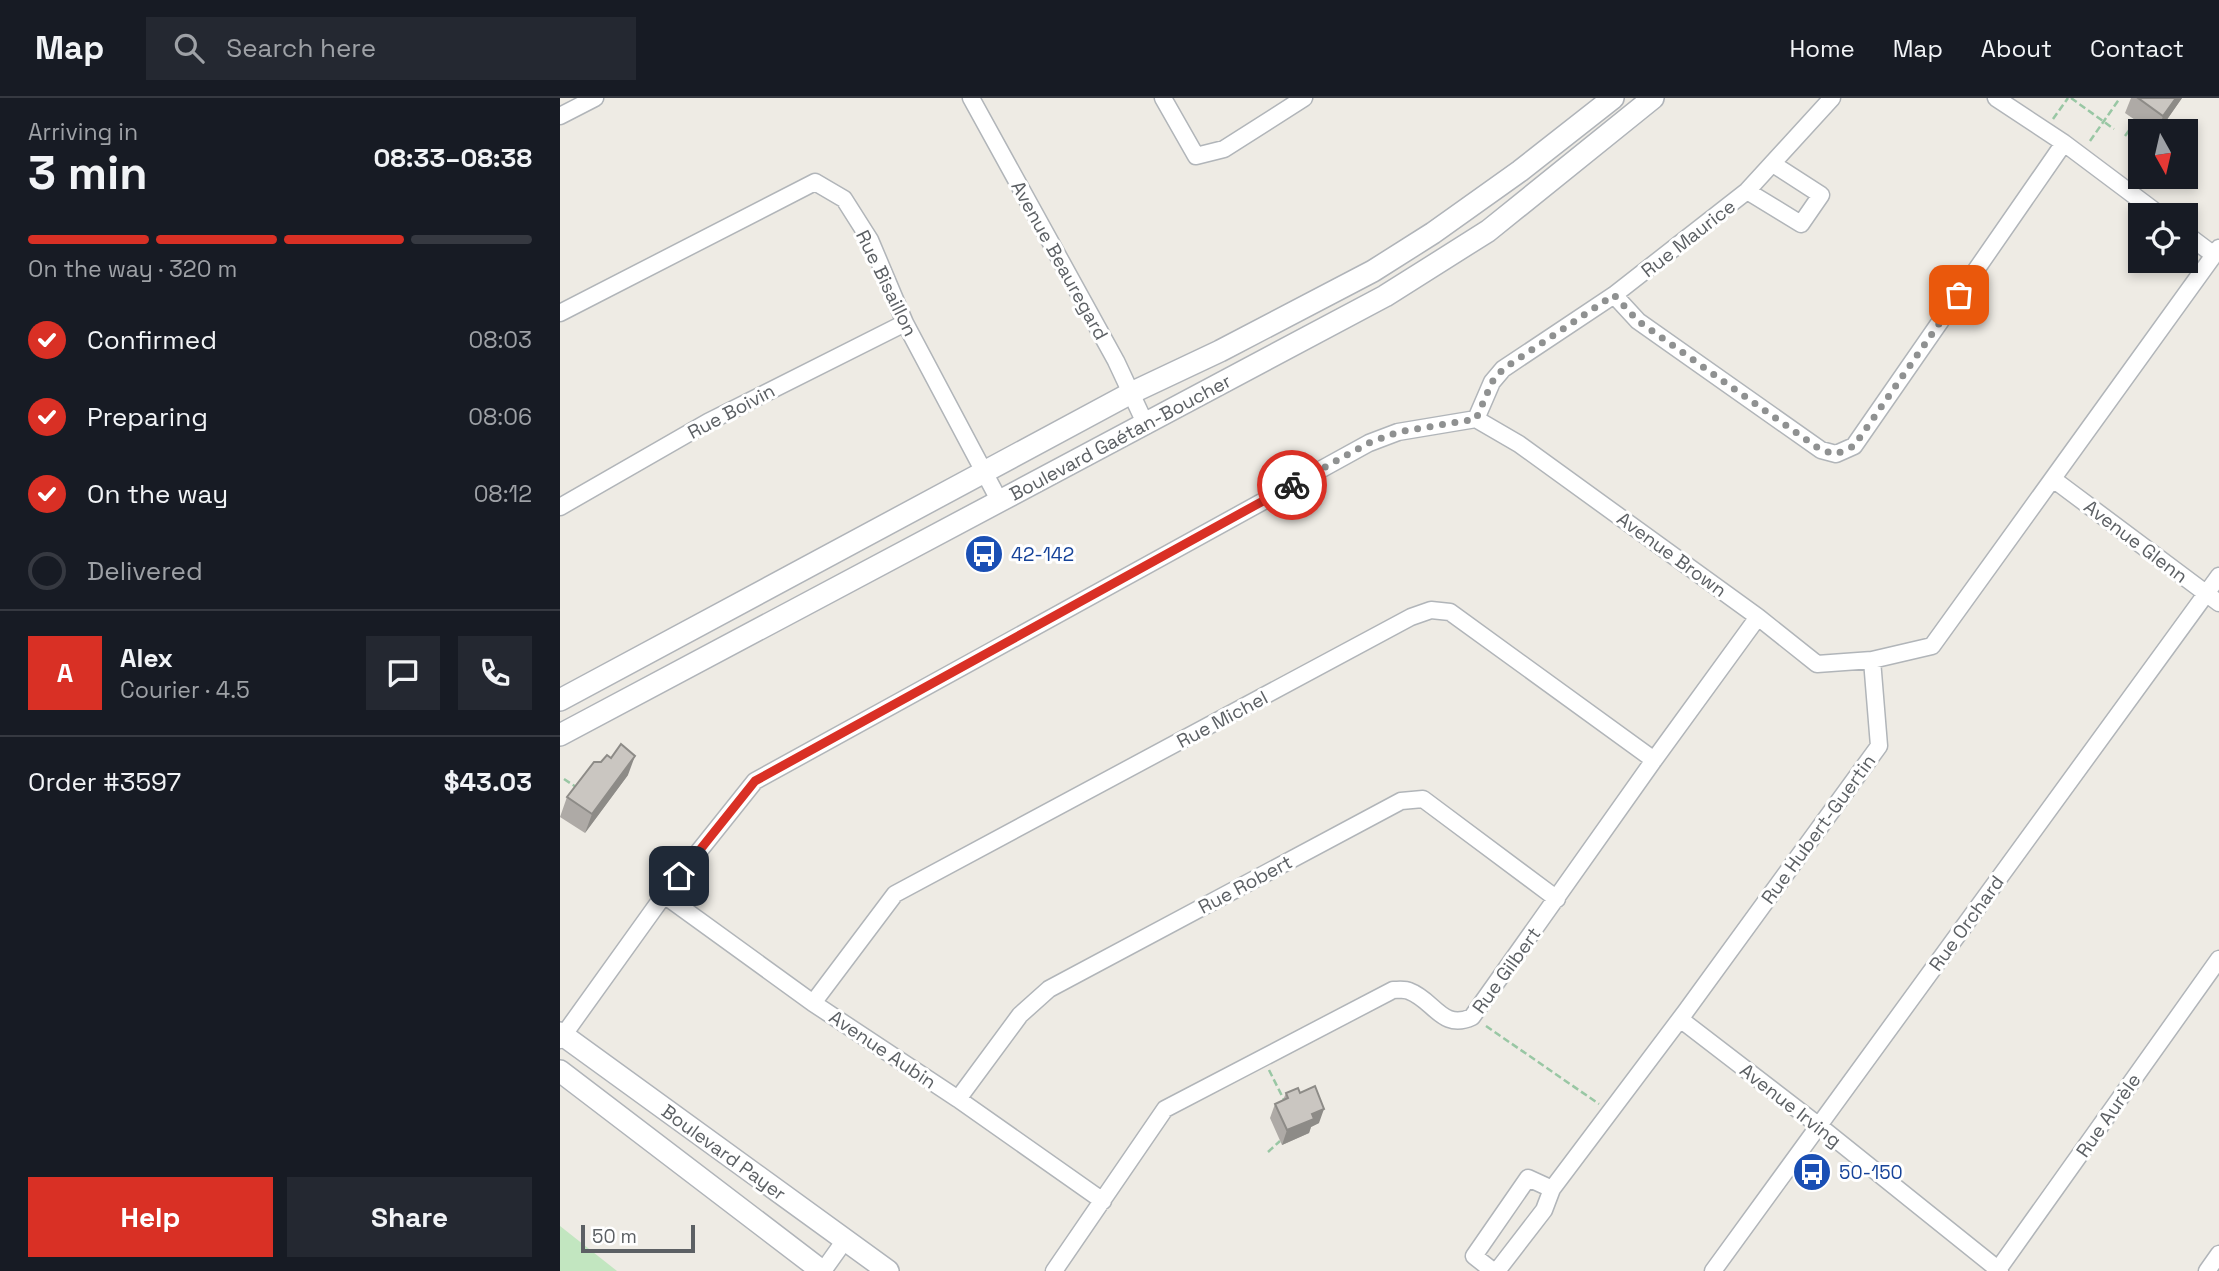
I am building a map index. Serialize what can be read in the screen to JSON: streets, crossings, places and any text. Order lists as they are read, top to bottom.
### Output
{
  "streets": {
    "main road": ["Boulevard Gaétan-Boucher", "Boulevard Payer"],
    "street": [
      "Rue Maurice",
      "Avenue Beauregard",
      "Rue Bisaillon",
      "Rue Boivin",
      "Avenue Glenn",
      "Avenue Brown",
      "Rue Michel",
      "Rue Hubert-Guertin",
      "Rue Robert",
      "Rue Orchard",
      "Rue Gilbert",
      "Avenue Aubin",
      "Avenue Irving",
      "Rue Aurèle"
    ]
  },
  "crossings": [
    ["Rue Maurice", "Avenue Brown"],
    ["Avenue Beauregard", "Boulevard Gaétan-Boucher"],
    ["Rue Bisaillon", "Rue Boivin"],
    ["Rue Bisaillon", "Boulevard Gaétan-Boucher"],
    ["Avenue Glenn", "Rue Orchard"],
    ["Avenue Brown", "Rue Hubert-Guertin"],
    ["Avenue Brown", "Rue Gilbert"],
    ["Rue Michel", "Rue Gilbert"],
    ["Rue Michel", "Avenue Aubin"],
    ["Rue Hubert-Guertin", "Avenue Irving"],
    ["Rue Robert", "Rue Gilbert"],
    ["Rue Robert", "Avenue Aubin"],
    ["Rue Orchard", "Avenue Irving"],
    ["Rue Gilbert", "Avenue Aubin"],
    ["Avenue Irving", "Rue Aurèle"]
  ],
  "places": {
    "bus stop": ["42-142", "50-150"]
  },
  "scale_bar": "50 m",
  "north": "bottom",
  "page": {
    "header": "Map",
    "search": "Search here",
    "nav": [
      "Home",
      "Map",
      "About",
      "Contact"
    ],
    "heading": ["3 min", "Arriving in", "08:33–08:38"],
    "panel": [
      "Alex",
      "Courier · 4.5",
      "Order #3597",
      "$43.03"
    ],
    "bar": "On the way · 320 m",
    "list": [
      ["Confirmed", "08:03"],
      ["Preparing", "08:06"],
      ["On the way", "08:12"],
      "Delivered"
    ],
    "round": "A",
    "buttons": ["Help", "Share"],
    "scale": "50 m"
  }
}
